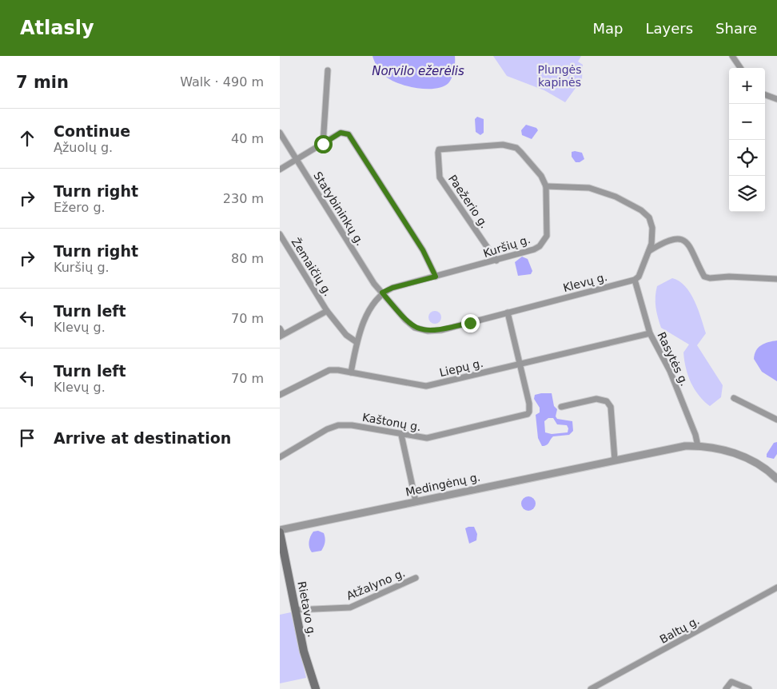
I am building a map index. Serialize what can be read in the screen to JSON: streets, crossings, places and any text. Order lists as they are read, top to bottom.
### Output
{
  "streets": {
    "main road": ["Rietavo g."],
    "street": [
      "Paežerio g.",
      "Statybininkų g.",
      "Kuršių g.",
      "Žemaičių g.",
      "Klevų g.",
      "Rasytės g.",
      "Liepų g.",
      "Kaštonų g.",
      "Medingėnų g.",
      "Atžalyno g.",
      "Baltų g."
    ]
  },
  "crossings": [
    ["Paežerio g.", "Kuršių g."],
    ["Statybininkų g.", "Kuršių g."],
    ["Statybininkų g.", "Klevų g."],
    ["Kuršių g.", "Klevų g."],
    ["Klevų g.", "Rasytės g."],
    ["Rasytės g.", "Liepų g."],
    ["Rasytės g.", "Medingėnų g."],
    ["Liepų g.", "Kaštonų g."],
    ["Medingėnų g.", "Rietavo g."],
    ["Atžalyno g.", "Rietavo g."]
  ],
  "water": ["Norvilo ežerėlis"],
  "parks": ["Plungės kapinės"],
  "page": {
    "header": "Atlasly",
    "nav": ["Map", "Layers", "Share"],
    "heading": ["7 min", "Walk · 490 m"],
    "map_buttons": ["+", "−"],
    "list": [
      ["Continue", "Ąžuolų g.", "40 m"],
      ["Turn right", "Ežero g.", "230 m"],
      ["Turn right", "Kuršių g.", "80 m"],
      ["Turn left", "Klevų g.", "70 m"],
      ["Turn left", "Klevų g.", "70 m"],
      "Arrive at destination"
    ]
  }
}
